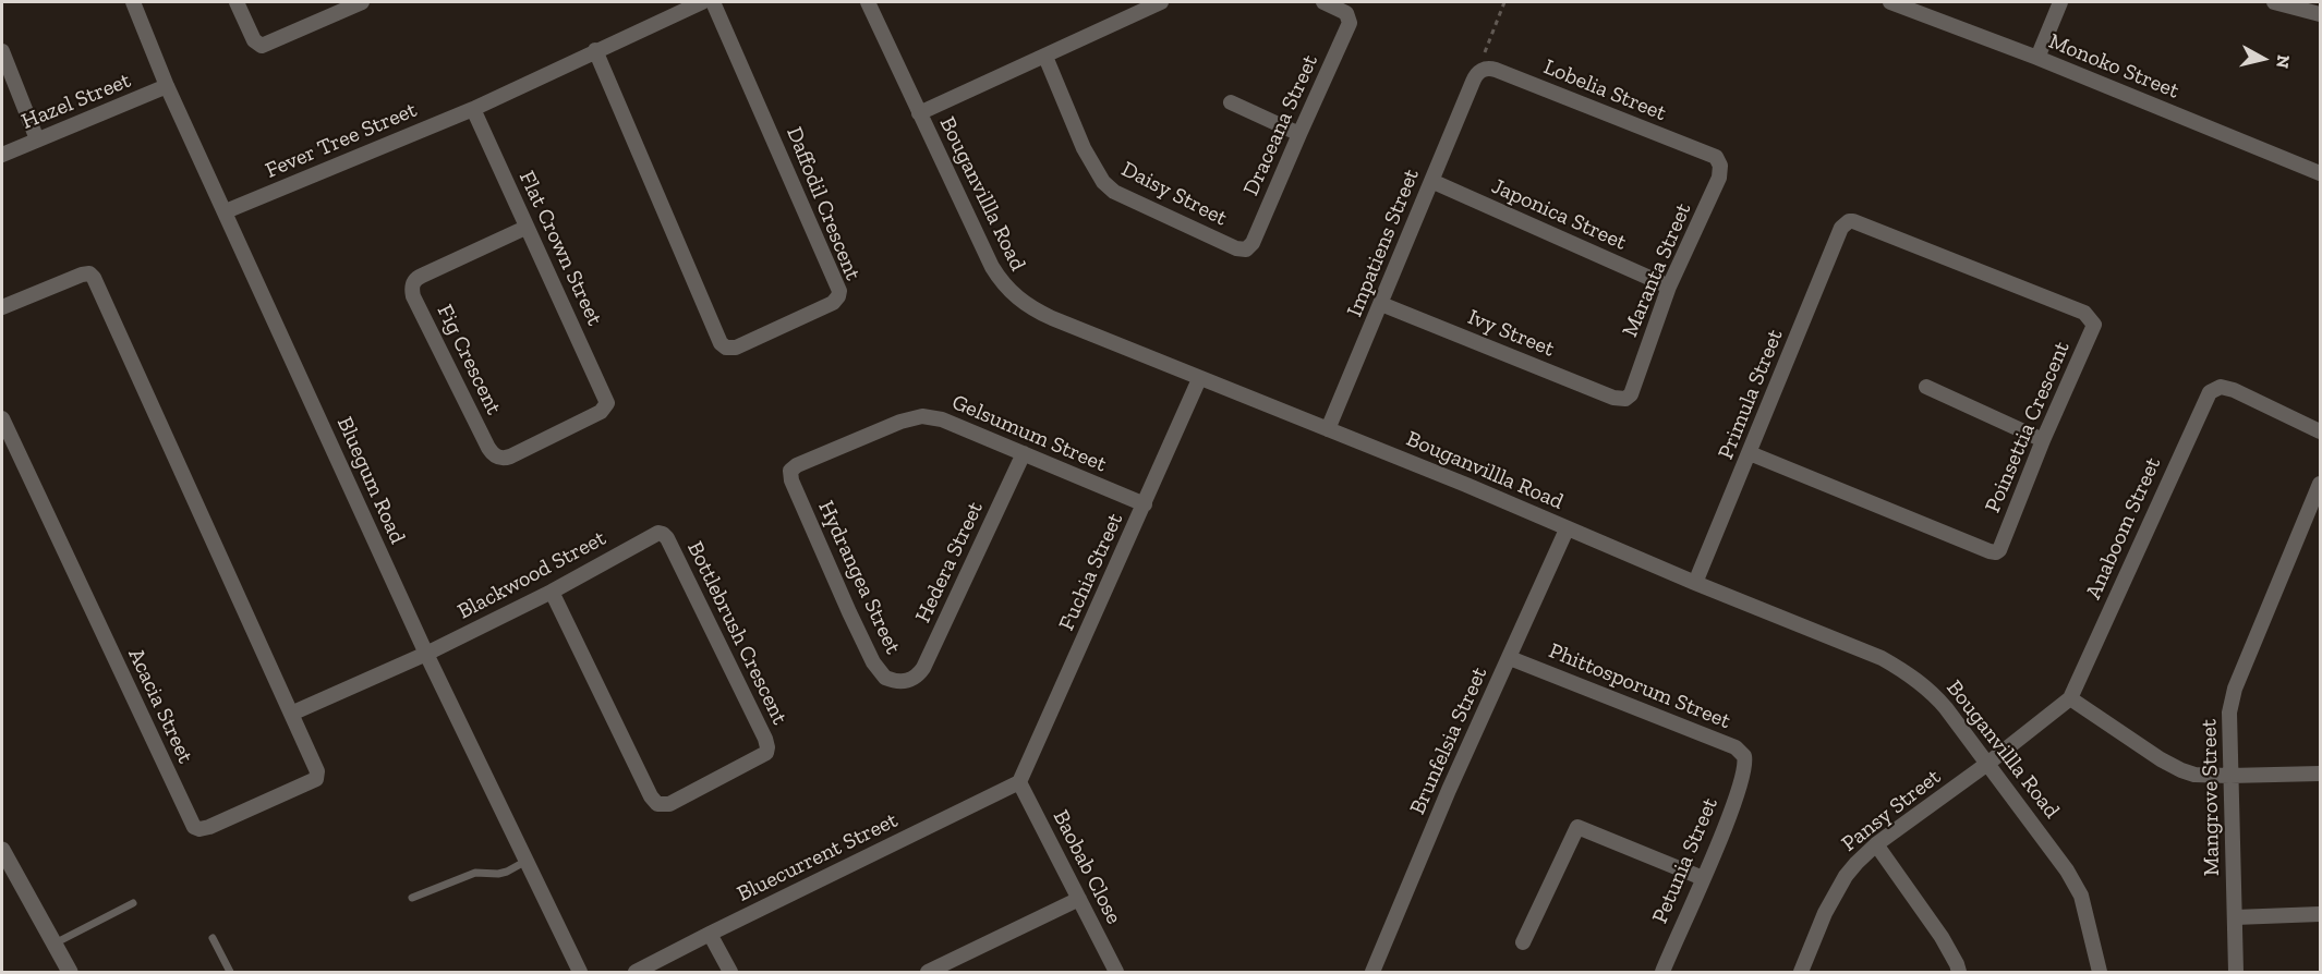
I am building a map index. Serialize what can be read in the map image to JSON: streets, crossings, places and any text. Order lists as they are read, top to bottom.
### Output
{
  "streets": {
    "street": [
      "Monoko Street",
      "Lobelia Street",
      "Hazel Street",
      "Draceana Street",
      "Fever Tree Street",
      "Bouganvillla Road",
      "Daisy Street",
      "Daffodil Crescent",
      "Japonica Street",
      "Impatiens Street",
      "Flat Crown Street",
      "Maranta Street",
      "Ivy Street",
      "Fig Crescent",
      "Primula Street",
      "Poinsettia Crescent",
      "Gelsumum Street",
      "Bluegum Road",
      "Anaboom Street",
      "Hedera Street",
      "Fuchia Street",
      "Blackwood Street",
      "Hydrangea Street",
      "Bottlebrush Crescent",
      "Phittosporum Street",
      "Acacia Street",
      "Brunfelsia Street",
      "Mangrove Street",
      "Pansy Street",
      "Bluecurrent Street",
      "Petunia Street",
      "Baobab Close"
    ]
  },
  "crossings": [
    ["Lobelia Street", "Impatiens Street"],
    ["Lobelia Street", "Maranta Street"],
    ["Hazel Street", "Bluegum Road"],
    ["Draceana Street", "Daisy Street"],
    ["Fever Tree Street", "Daffodil Crescent"],
    ["Fever Tree Street", "Flat Crown Street"],
    ["Fever Tree Street", "Bluegum Road"],
    ["Bouganvillla Road", "Impatiens Street"],
    ["Bouganvillla Road", "Primula Street"],
    ["Bouganvillla Road", "Anaboom Street"],
    ["Bouganvillla Road", "Fuchia Street"],
    ["Bouganvillla Road", "Brunfelsia Street"],
    ["Bouganvillla Road", "Pansy Street"],
    ["Japonica Street", "Impatiens Street"],
    ["Japonica Street", "Maranta Street"],
    ["Impatiens Street", "Ivy Street"],
    ["Flat Crown Street", "Fig Crescent"],
    ["Maranta Street", "Ivy Street"],
    ["Primula Street", "Poinsettia Crescent"],
    ["Gelsumum Street", "Hedera Street"],
    ["Gelsumum Street", "Fuchia Street"],
    ["Gelsumum Street", "Hydrangea Street"],
    ["Bluegum Road", "Blackwood Street"],
    ["Anaboom Street", "Pansy Street"],
    ["Hedera Street", "Hydrangea Street"],
    ["Fuchia Street", "Bluecurrent Street"],
    ["Fuchia Street", "Baobab Close"],
    ["Blackwood Street", "Bottlebrush Crescent"],
    ["Phittosporum Street", "Brunfelsia Street"],
    ["Phittosporum Street", "Petunia Street"],
    ["Bluecurrent Street", "Baobab Close"]
  ],
  "north": "right"
}
